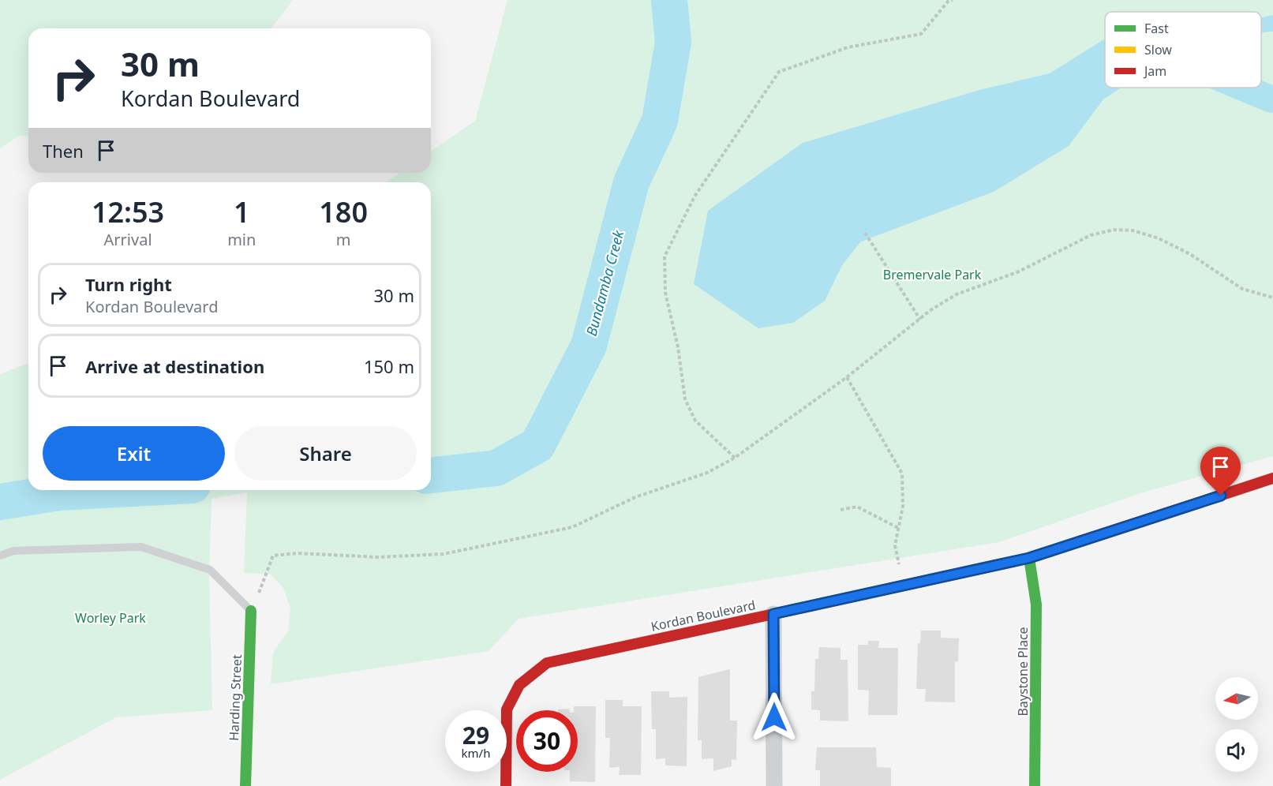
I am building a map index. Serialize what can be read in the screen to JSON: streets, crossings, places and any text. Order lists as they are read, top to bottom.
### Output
{
  "streets": {
    "street": ["Kordan Boulevard", "Baystone Place", "Harding Street"]
  },
  "crossings": [
    ["Kordan Boulevard", "Baystone Place"]
  ],
  "water": ["Bundamba Creek"],
  "parks": ["Bremervale Park", "Worley Park"],
  "legend": ["Fast", "Slow", "Jam"],
  "north": "left",
  "page": {
    "turn": ["30 m", "Kordan Boulevard"],
    "then": "Then",
    "eta": [
      "12:53",
      "Arrival",
      "1",
      "min",
      "180",
      "m"
    ],
    "list": [
      {
        "name": "Turn right",
        "note": "Kordan Boulevard",
        "value": "30 m"
      },
      {
        "name": "Arrive at destination",
        "value": "150 m"
      }
    ],
    "buttons": ["Exit", "Share"],
    "speed": "29 km/h",
    "limit": "30"
  }
}
